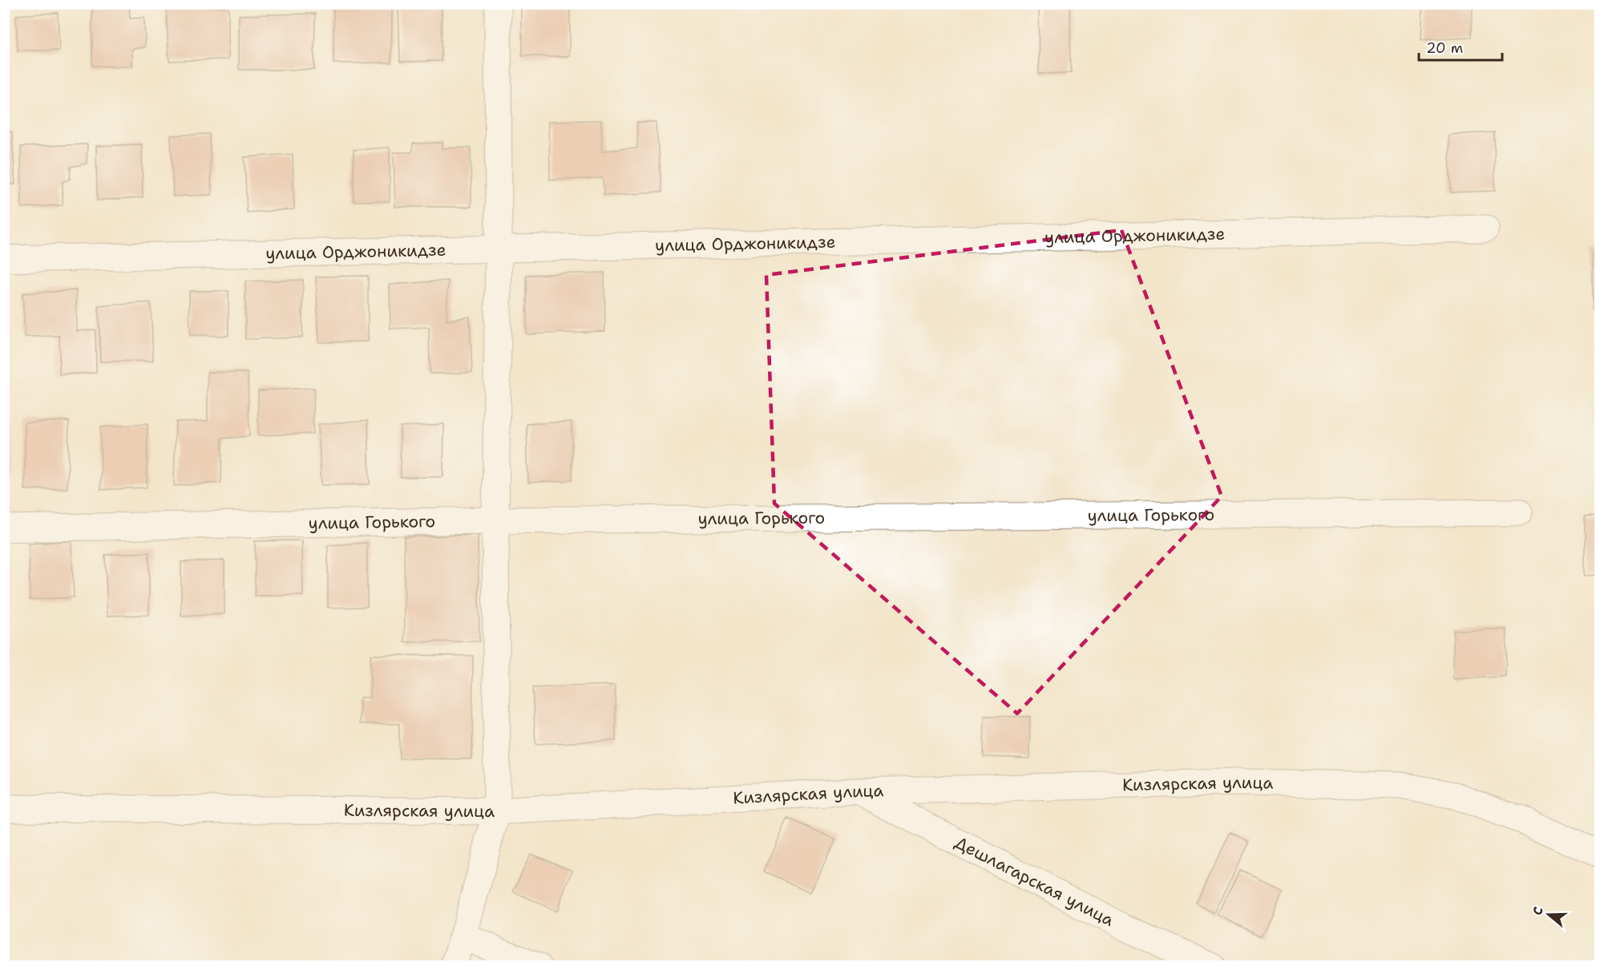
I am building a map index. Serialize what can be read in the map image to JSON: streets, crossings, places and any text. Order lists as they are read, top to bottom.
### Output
{
  "streets": {
    "street": [
      "улица Орджоникидзе",
      "улица Горького",
      "Кизлярская улица",
      "Дешлагарская улица"
    ]
  },
  "crossings": [
    ["Кизлярская улица", "Дешлагарская улица"]
  ],
  "scale_bar": "20 m",
  "north": "left"
}
